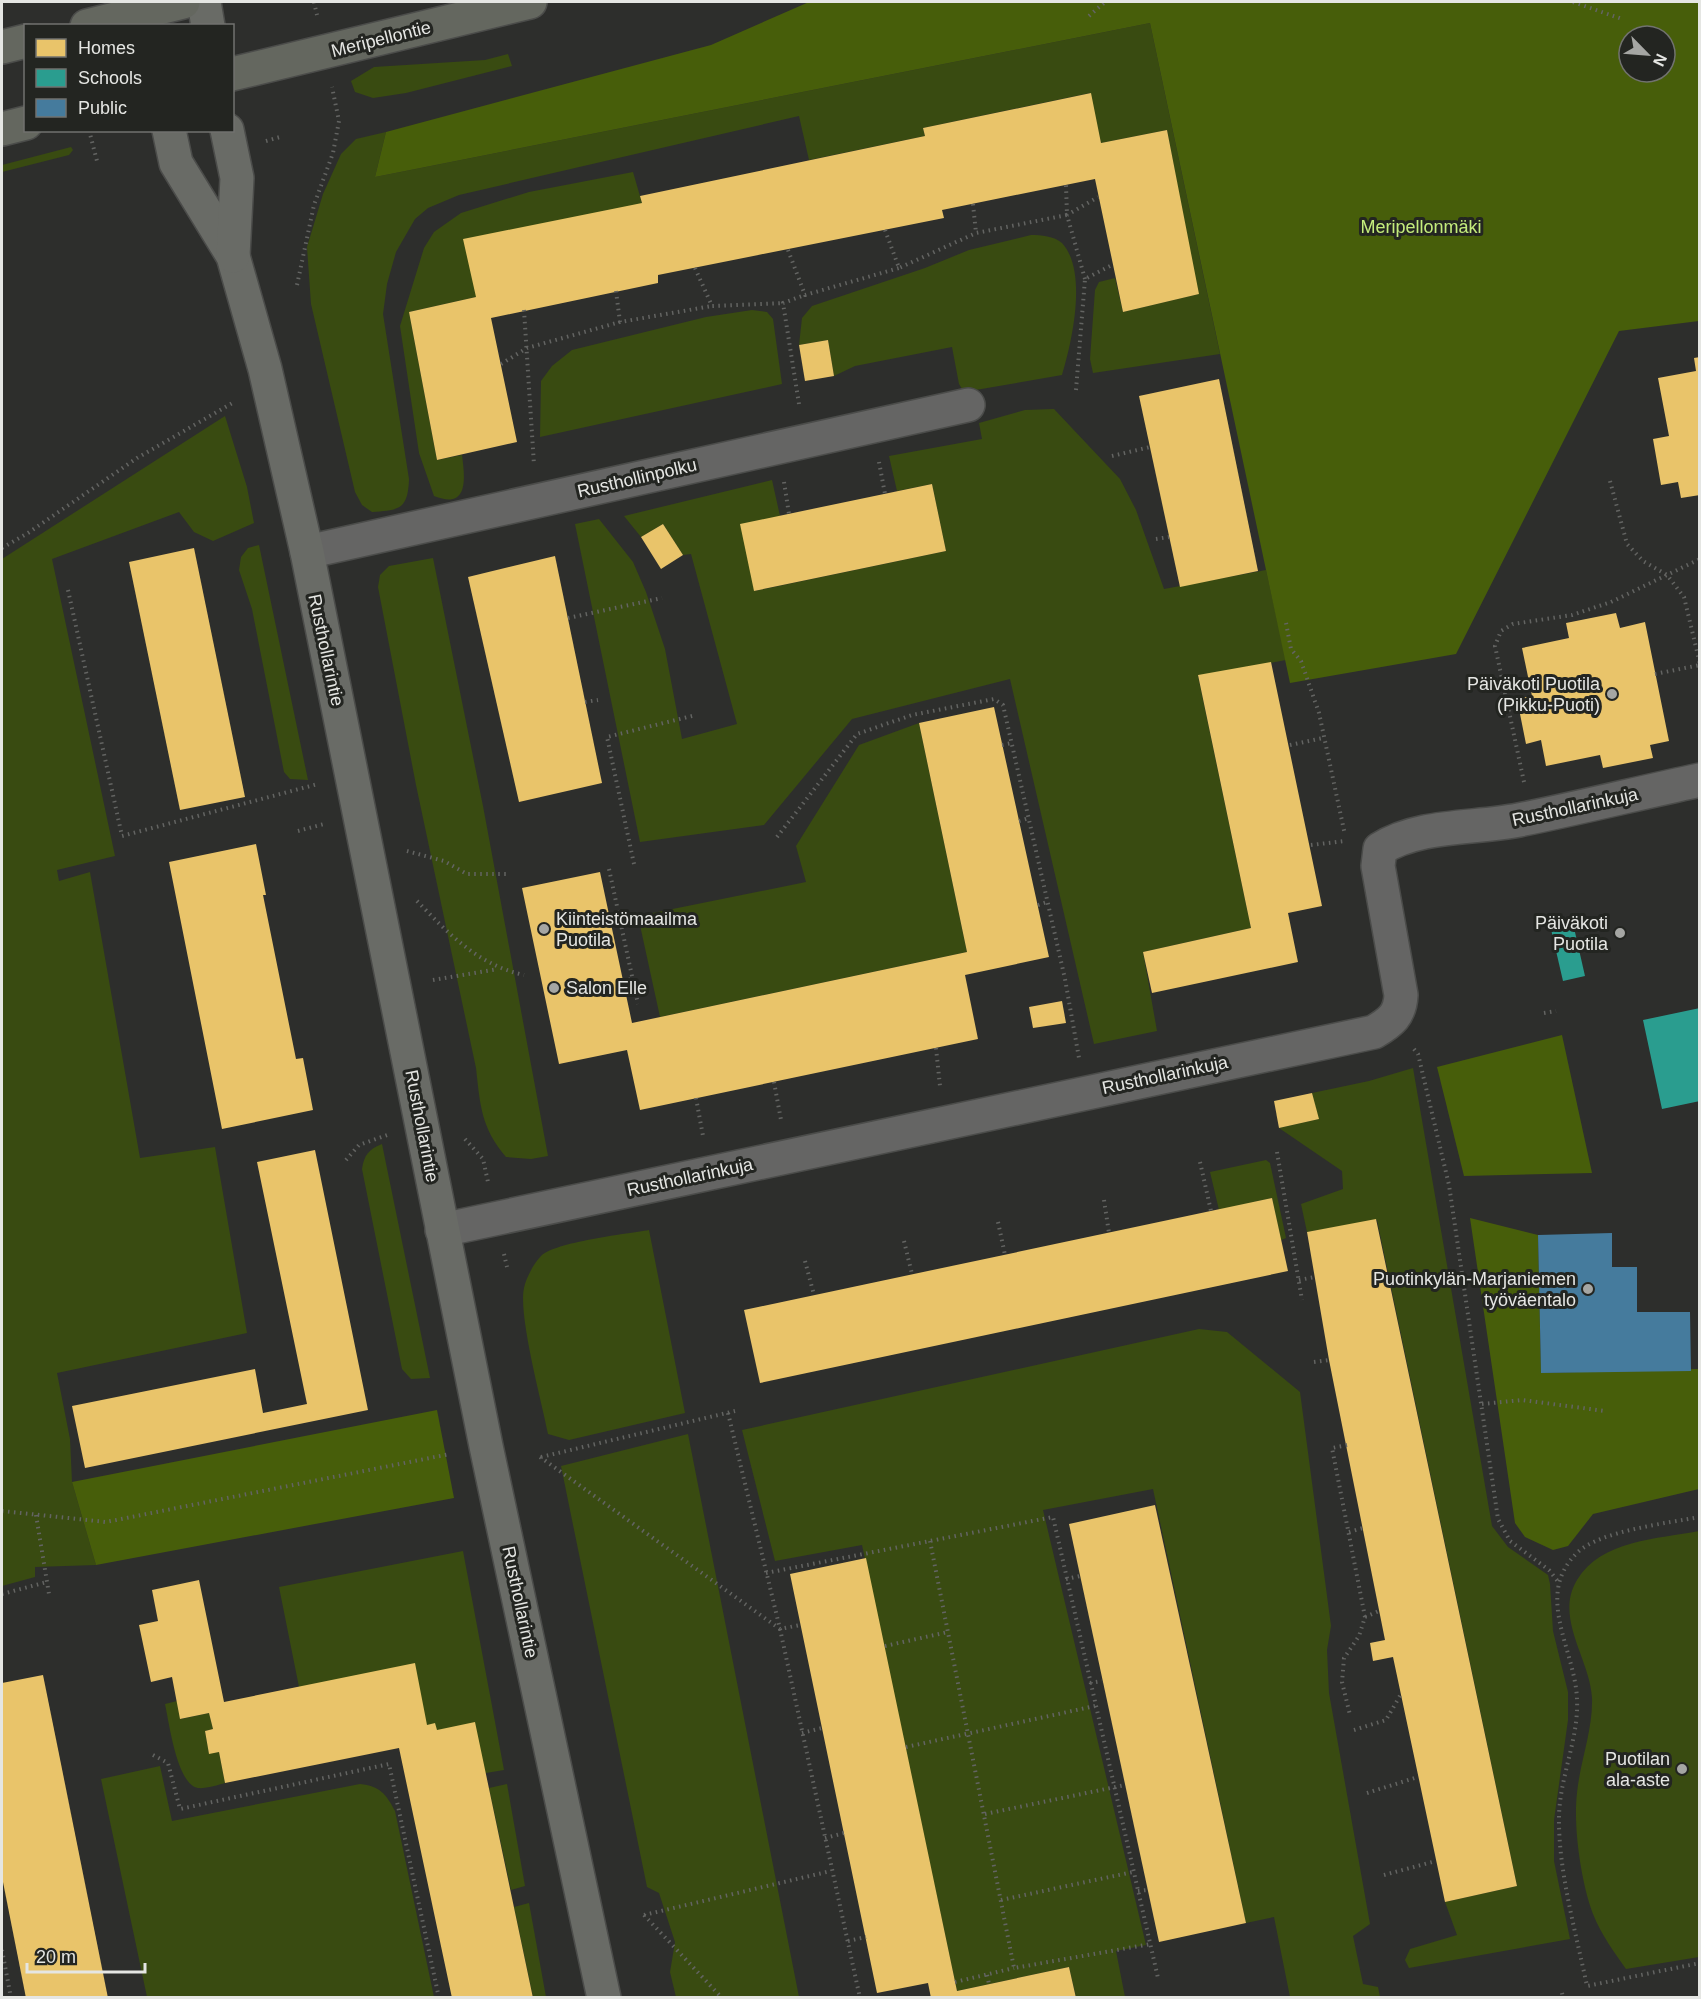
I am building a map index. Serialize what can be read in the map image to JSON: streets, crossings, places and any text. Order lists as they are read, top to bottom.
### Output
{
  "streets": {
    "main road": ["Meripellontie", "Rusthollarintie"],
    "street": ["Rusthollinpolku", "Rusthollarinkuja"]
  },
  "crossings": [
    ["Rusthollinpolku", "Rusthollarintie"],
    ["Rusthollarintie", "Rusthollarinkuja"]
  ],
  "parks": ["Meripellonmäki"],
  "places": [
    "Päiväkoti Puotila (Pikku-Puoti)",
    "Kiinteistömaailma Puotila",
    "Päiväkoti Puotila",
    "Salon Elle",
    "Puotinkylän-Marjaniemen työväentalo",
    "Puotilan ala-aste"
  ],
  "legend": ["Homes", "Schools", "Public"],
  "scale_bar": "20 m",
  "north": "bottom right"
}
